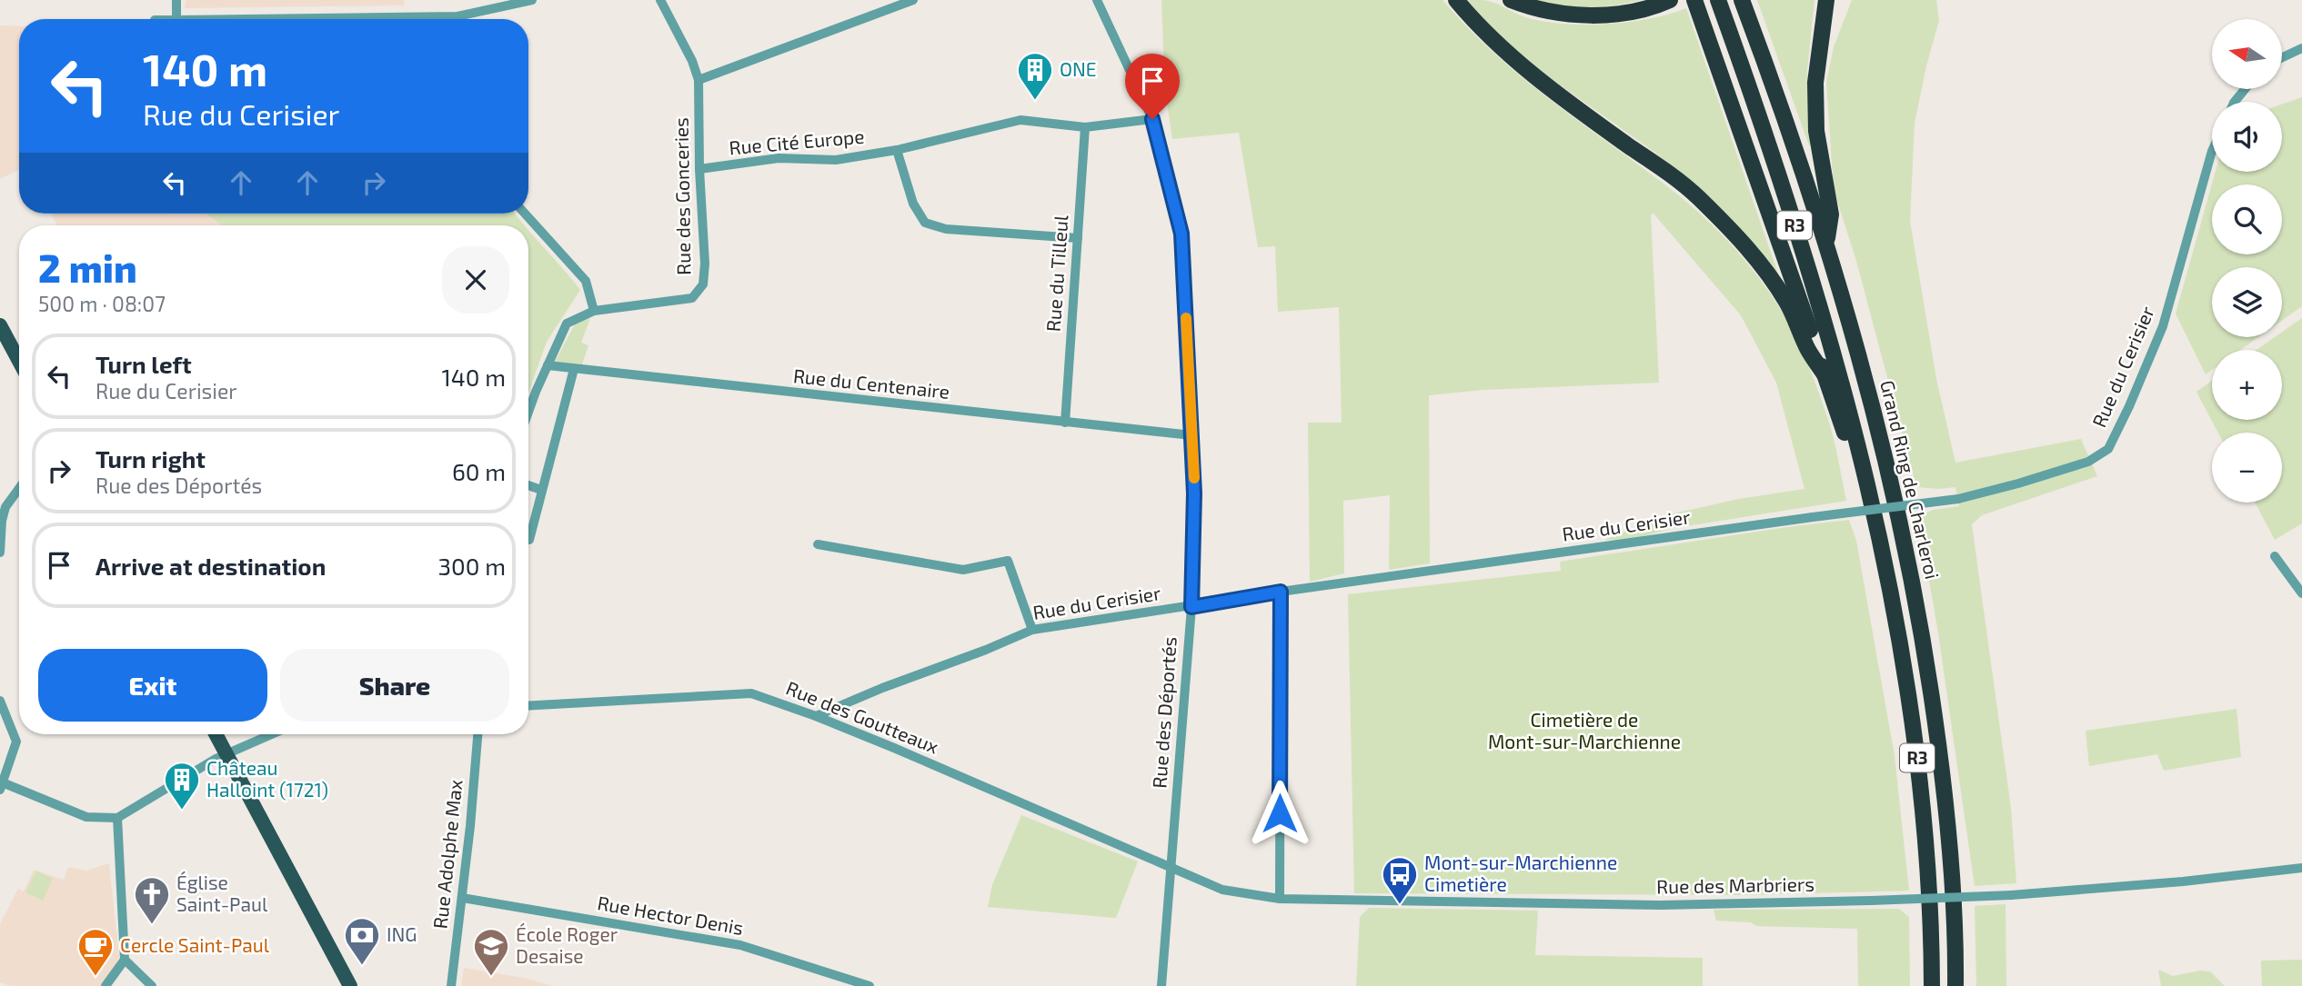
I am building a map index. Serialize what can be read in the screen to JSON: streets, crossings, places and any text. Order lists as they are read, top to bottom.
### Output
{
  "streets": {
    "highway": ["R3", "Grand Ring de Charleroi"],
    "street": [
      "Rue Cité Europe",
      "Rue des Gonceries",
      "Rue du Tilleul",
      "Rue du Cerisier",
      "Rue du Centenaire",
      "Rue des Déportés",
      "Rue des Goutteaux",
      "Rue Adolphe Max",
      "Rue des Marbriers",
      "Rue Hector Denis"
    ]
  },
  "crossings": [
    ["Rue Cité Europe", "Rue des Gonceries"],
    ["Rue Cité Europe", "Rue du Tilleul"],
    ["Rue Cité Europe", "Rue des Déportés"],
    ["Rue des Gonceries", "Rue du Centenaire"],
    ["Rue du Tilleul", "Rue du Centenaire"],
    ["Rue du Cerisier", "Rue des Déportés"],
    ["Rue du Cerisier", "Rue des Goutteaux"],
    ["Rue du Centenaire", "Rue des Déportés"],
    ["Rue des Déportés", "Rue des Goutteaux"],
    ["Rue des Déportés", "Rue des Marbriers"],
    ["Rue des Goutteaux", "Rue des Marbriers"],
    ["Rue Adolphe Max", "Rue Hector Denis"]
  ],
  "parks": ["Cimetière de Mont-sur-Marchienne"],
  "places": {
    "building": ["ONE", "Château Halloint (1721)"],
    "bus stop": ["Mont-sur-Marchienne Cimetière"],
    "church": ["Église Saint-Paul"],
    "bank": ["ING"],
    "cafe": ["Cercle Saint-Paul"],
    "school or university": ["École Roger Desaise"]
  },
  "north": "left",
  "page": {
    "map_buttons": ["+", "−"],
    "turn": ["140 m", "Rue du Cerisier"],
    "heading": ["2 min", "500 m · 08:07"],
    "list": [
      {
        "name": "Turn left",
        "note": "Rue du Cerisier",
        "value": "140 m"
      },
      {
        "name": "Turn right",
        "note": "Rue des Déportés",
        "value": "60 m"
      },
      {
        "name": "Arrive at destination",
        "value": "300 m"
      }
    ],
    "buttons": ["Exit", "Share"]
  }
}
